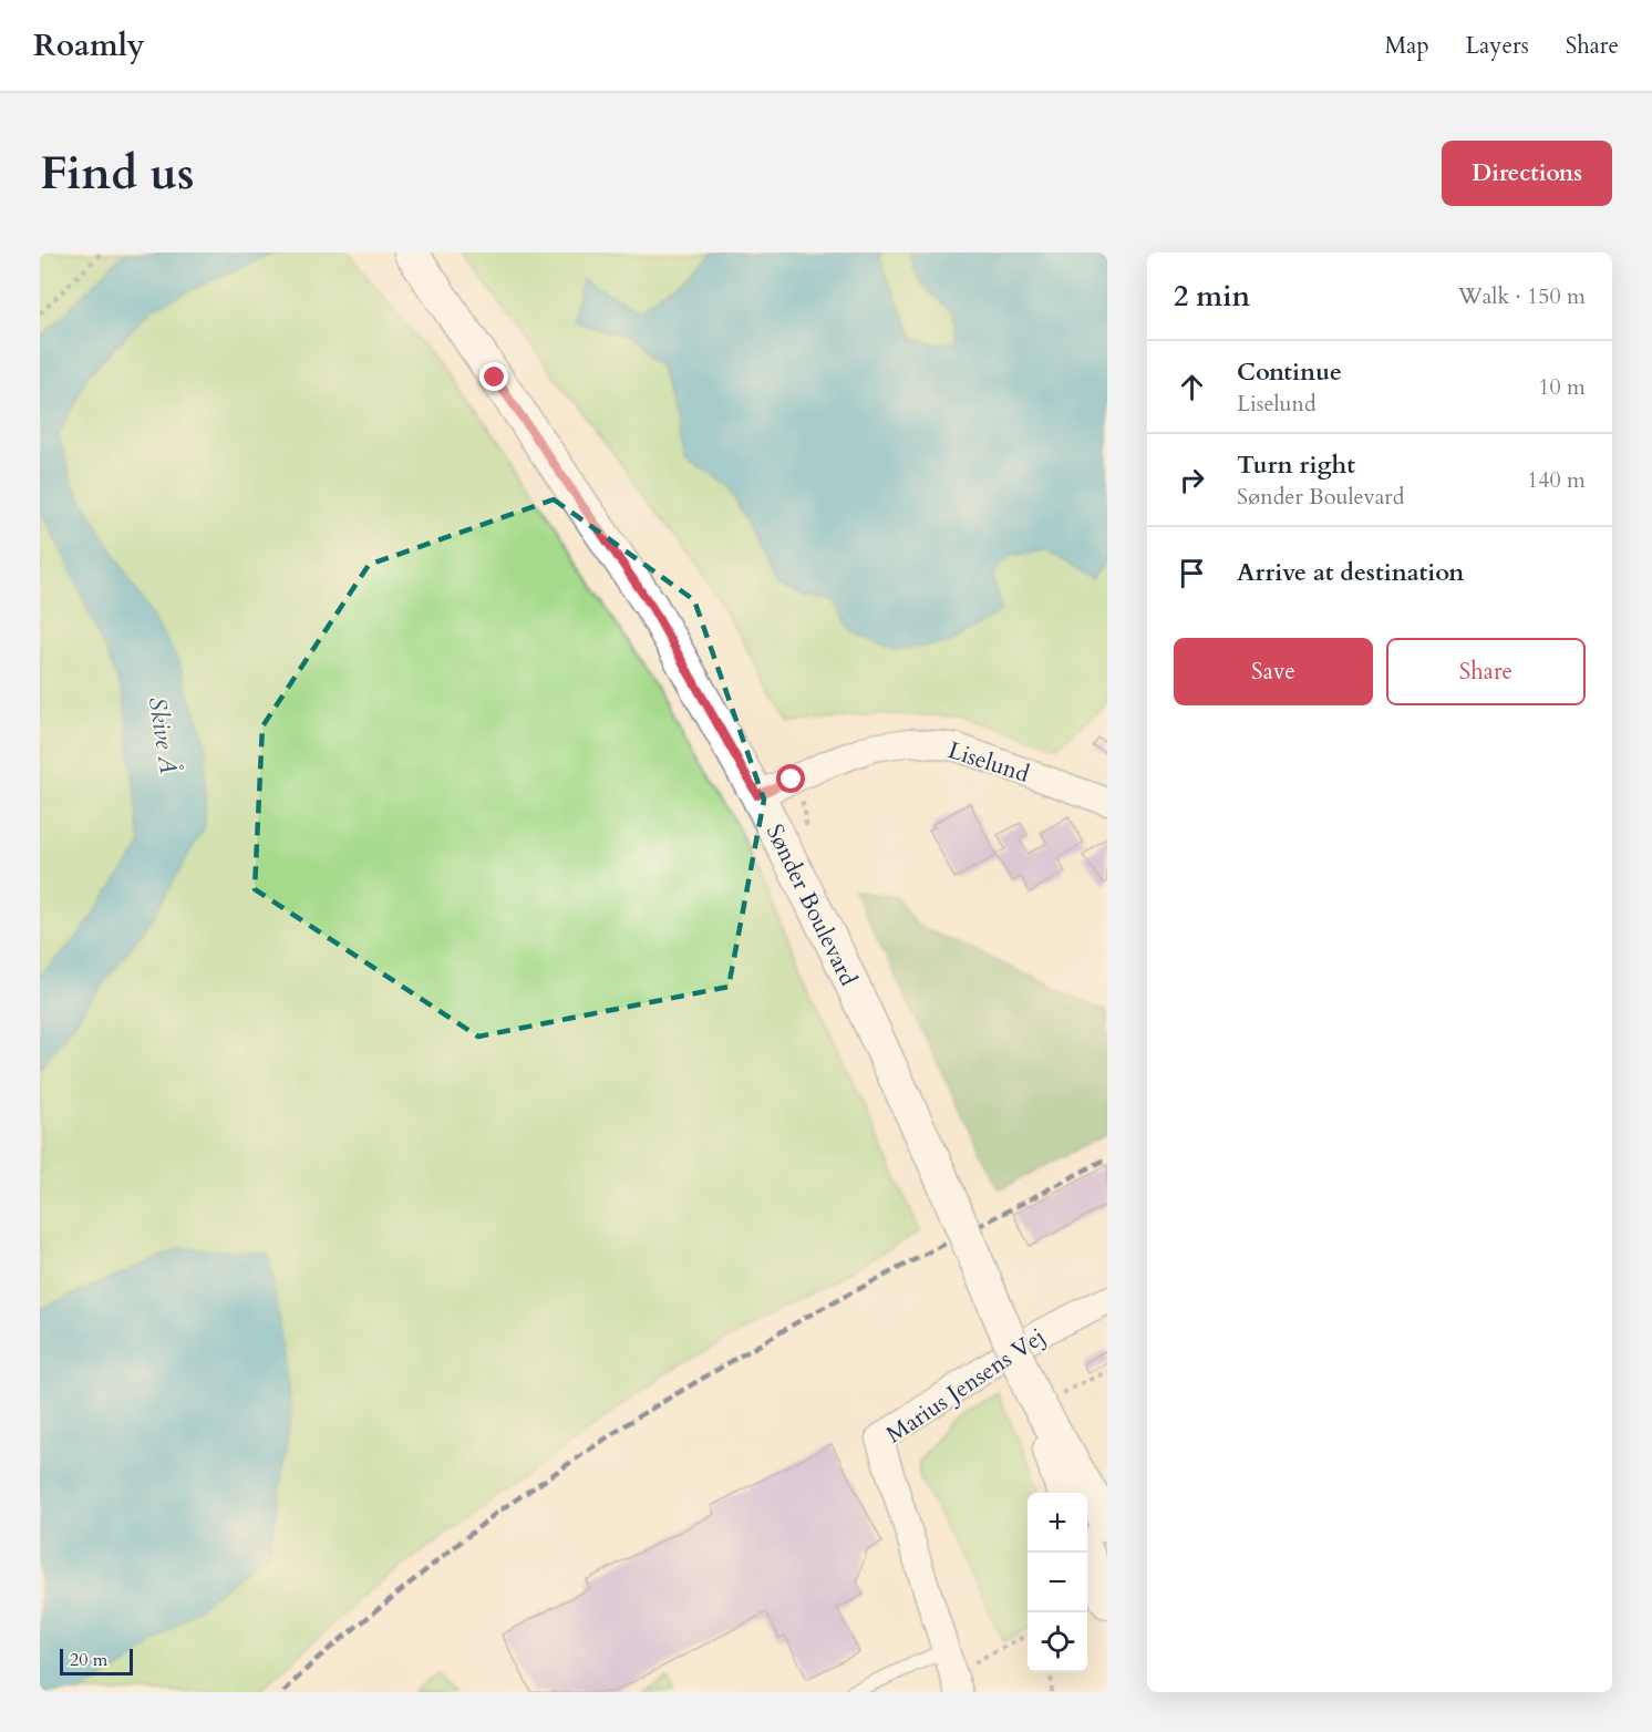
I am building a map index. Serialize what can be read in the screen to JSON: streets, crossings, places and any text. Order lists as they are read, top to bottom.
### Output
{
  "streets": {
    "street": ["Liselund", "Sønder Boulevard", "Marius Jensens Vej"]
  },
  "crossings": [
    ["Liselund", "Sønder Boulevard"]
  ],
  "water": ["Skive Å"],
  "scale_bar": "20 m",
  "page": {
    "header": "Roamly",
    "nav": ["Map", "Layers", "Share"],
    "buttons": [
      "Directions",
      ["Save", "Share"]
    ],
    "title": "Find us",
    "heading": ["2 min", "Walk · 150 m"],
    "list": [
      ["Continue", "Liselund", "10 m"],
      ["Turn right", "Sønder Boulevard", "140 m"],
      "Arrive at destination"
    ],
    "map_buttons": ["+", "−"],
    "scale": "20 m"
  }
}
